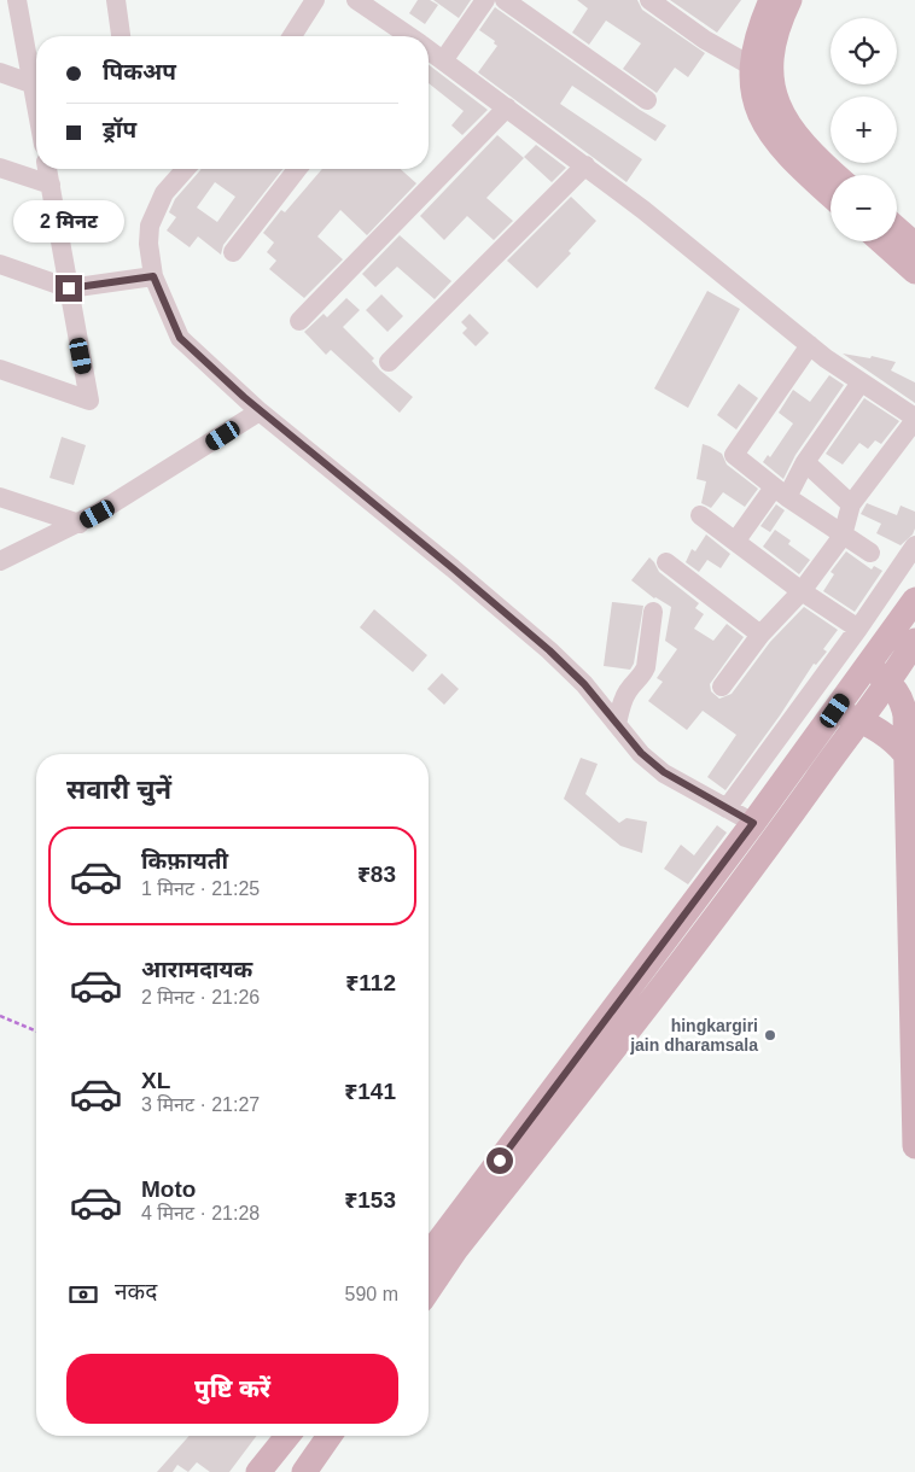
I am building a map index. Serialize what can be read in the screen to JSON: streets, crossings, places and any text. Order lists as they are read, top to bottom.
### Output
{
  "places": ["hingkargiri jain dharamsala"],
  "page": {
    "map_buttons": ["+", "−"],
    "banner": ["पिकअप", "ड्रॉप"],
    "bubble": "2 मिनट",
    "heading": "सवारी चुनें",
    "list": [
      {
        "name": "किफ़ायती",
        "note": "1 मिनट · 21:25",
        "value": "₹83"
      },
      {
        "name": "आरामदायक",
        "note": "2 मिनट · 21:26",
        "value": "₹112"
      },
      {
        "name": "XL",
        "note": "3 मिनट · 21:27",
        "value": "₹141"
      },
      {
        "name": "Moto",
        "note": "4 मिनट · 21:28",
        "value": "₹153"
      }
    ],
    "pay": ["नकद", "590 m"],
    "buttons": "पुष्टि करें"
  }
}
